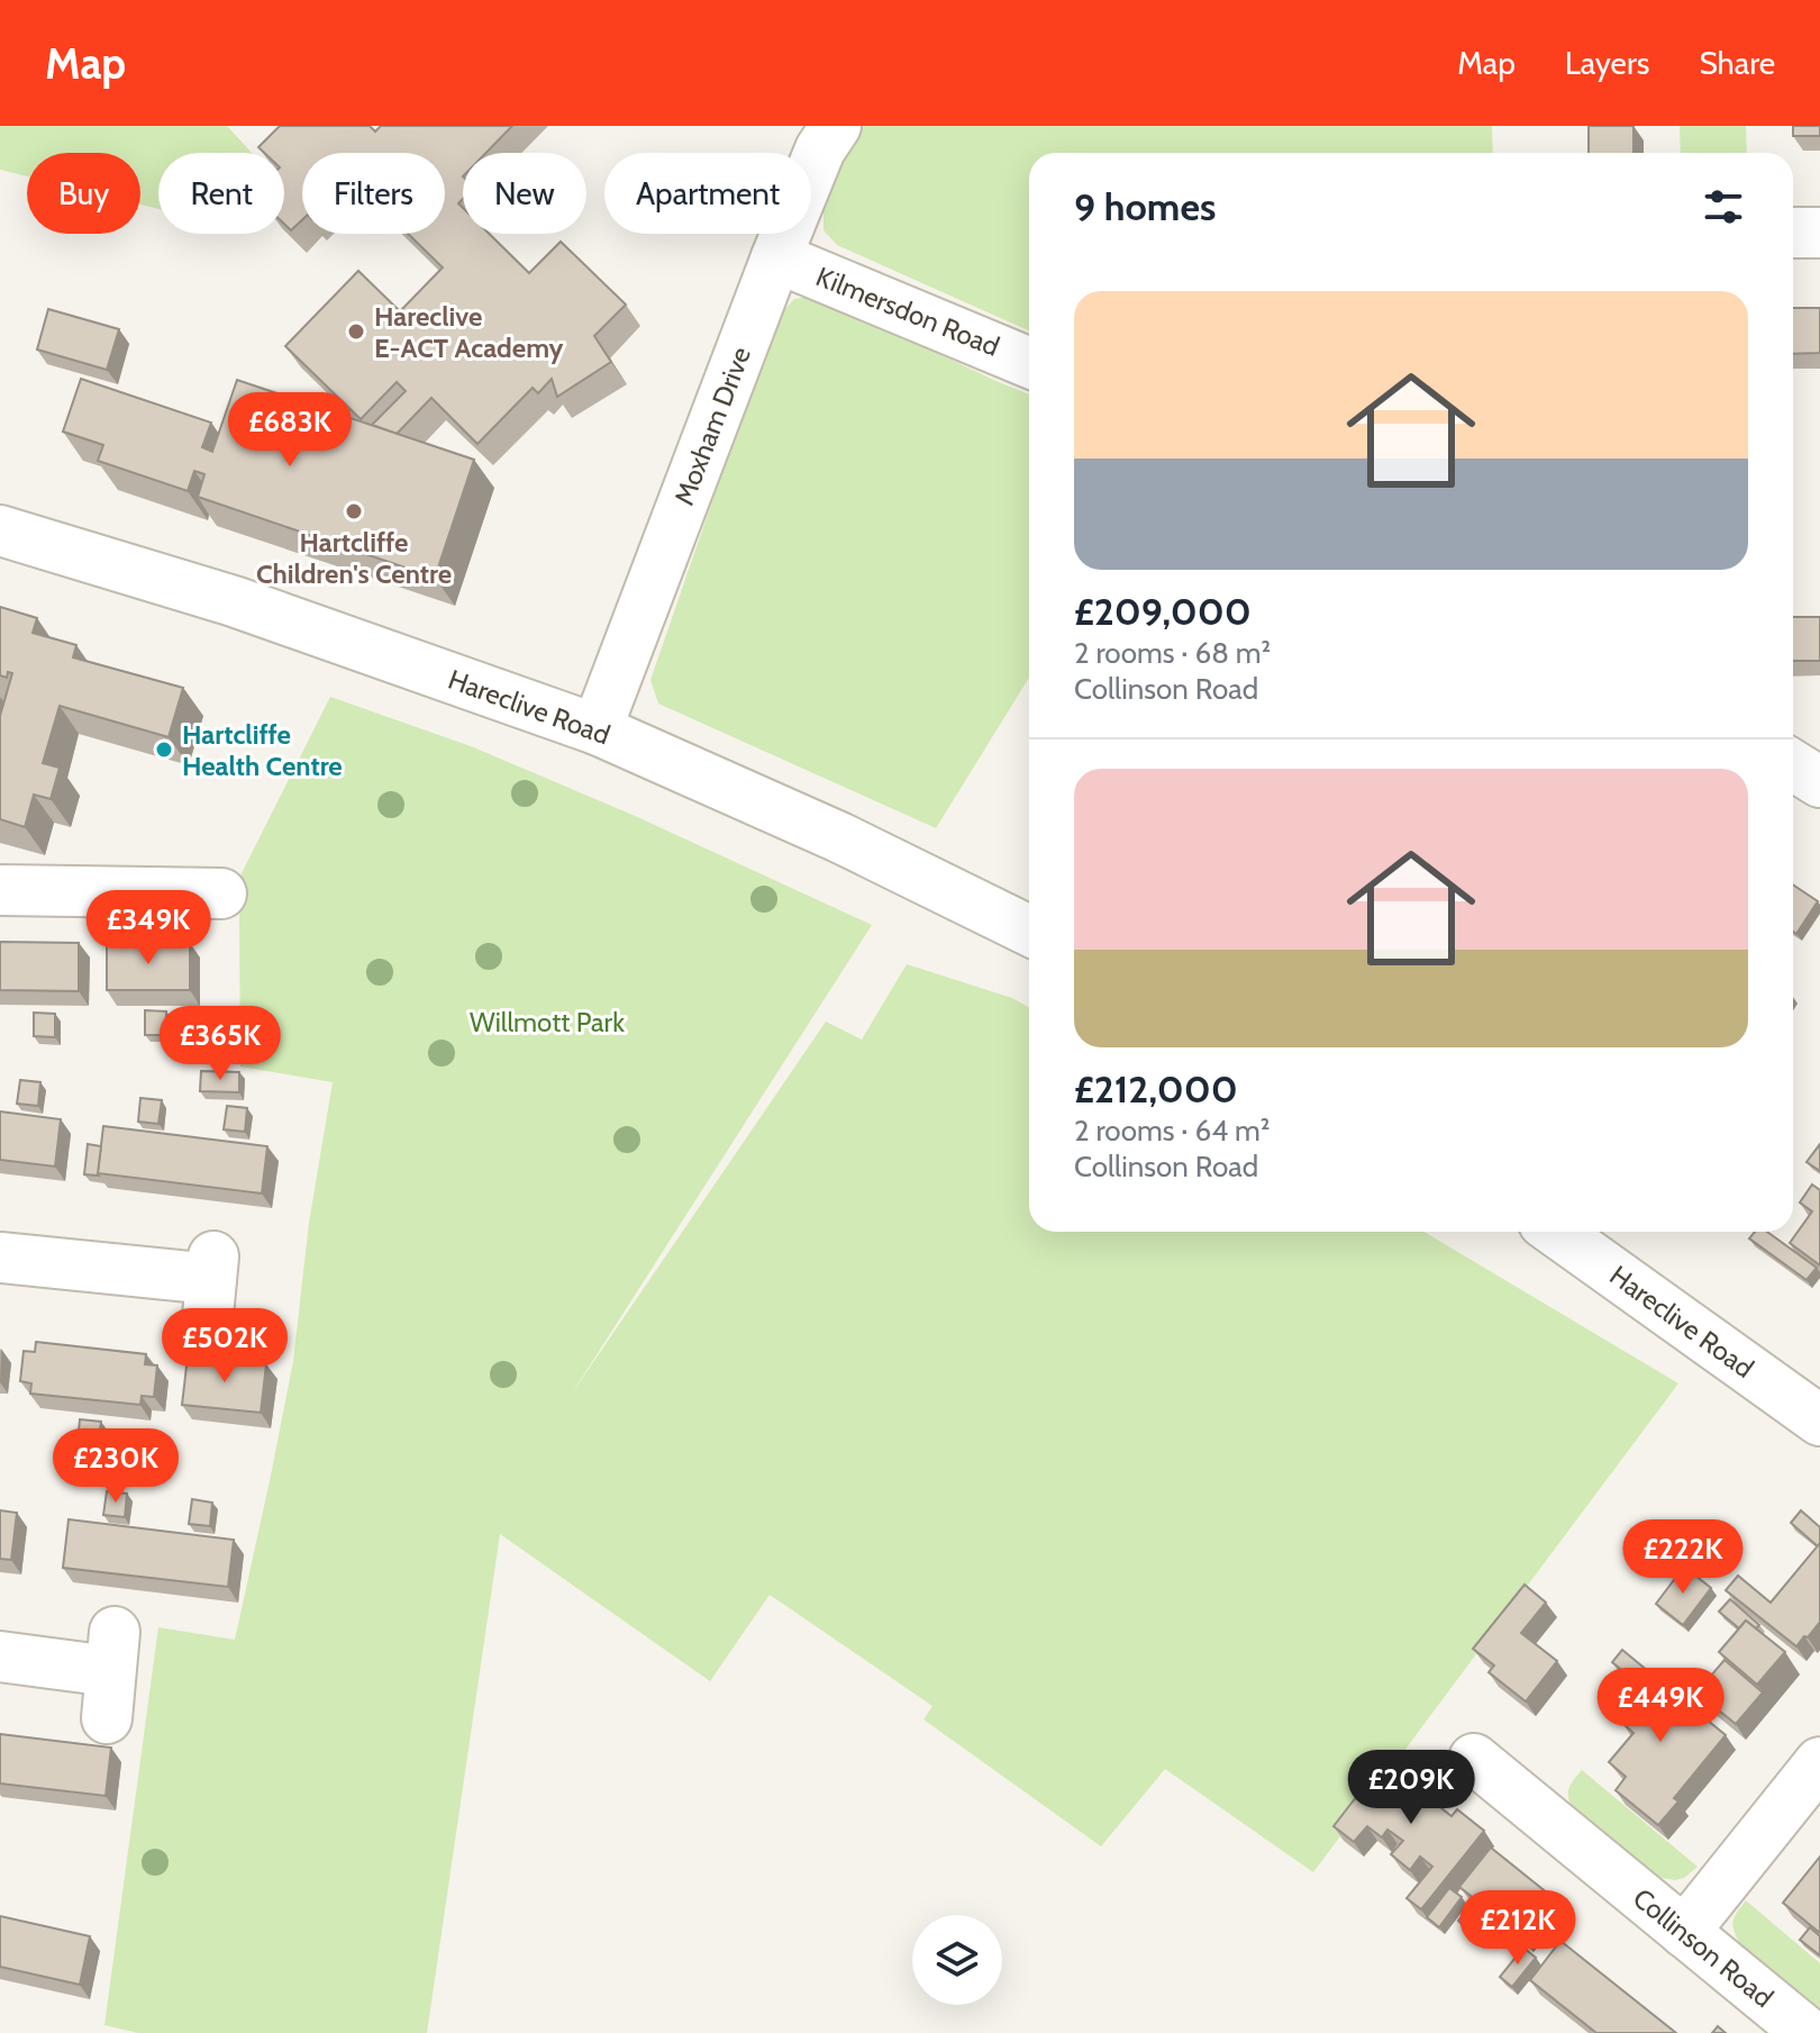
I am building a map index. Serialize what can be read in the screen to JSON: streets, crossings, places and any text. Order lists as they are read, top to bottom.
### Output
{
  "streets": {
    "street": [
      "Kilmersdon Road",
      "Moxham Drive",
      "Hareclive Road",
      "Collinson Road"
    ]
  },
  "crossings": [
    ["Kilmersdon Road", "Moxham Drive"],
    ["Moxham Drive", "Hareclive Road"]
  ],
  "parks": ["Willmott Park"],
  "places": ["Hareclive E-ACT Academy", "Hartcliffe Children's Centre", "Hartcliffe Health Centre"],
  "page": {
    "header": "Map",
    "nav": ["Map", "Layers", "Share"],
    "chip": [
      "Buy",
      "Rent",
      "Filters",
      "New",
      "Apartment"
    ],
    "heading": "9 homes",
    "list": [
      {
        "name": "£209,000",
        "note": "2 rooms · 68 m² · Collinson Road"
      },
      {
        "name": "£212,000",
        "note": "2 rooms · 64 m² · Collinson Road"
      }
    ],
    "price": [
      "£683K",
      "£349K",
      "£365K",
      "£502K",
      "£230K",
      "£222K",
      "£449K",
      "£209K",
      "£212K"
    ]
  }
}
